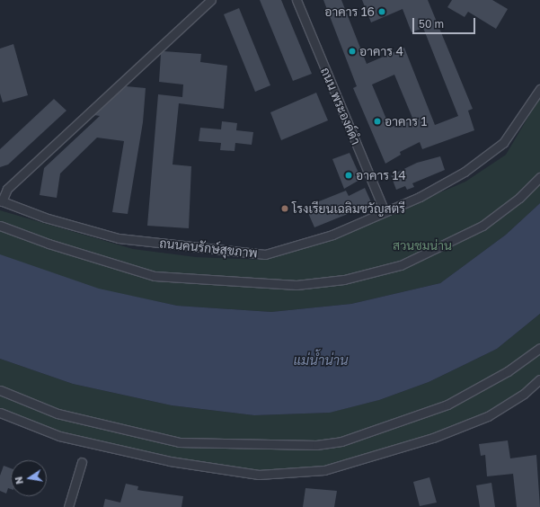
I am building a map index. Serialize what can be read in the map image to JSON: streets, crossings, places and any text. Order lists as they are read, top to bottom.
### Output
{
  "streets": {
    "street": ["ถนน พระองค์ดำ", "ถนนคนรักษ์สุขภาพ"]
  },
  "crossings": [
    ["ถนน พระองค์ดำ", "ถนนคนรักษ์สุขภาพ"]
  ],
  "water": ["แม่น้ำน่าน"],
  "parks": ["สวนชมน่าน"],
  "places": [
    "อาคาร 16",
    "อาคาร 4",
    "อาคาร 1",
    "อาคาร 14",
    "โรงเรียนเฉลิมขวัญสตรี"
  ],
  "scale_bar": "50 m",
  "north": "left"
}
